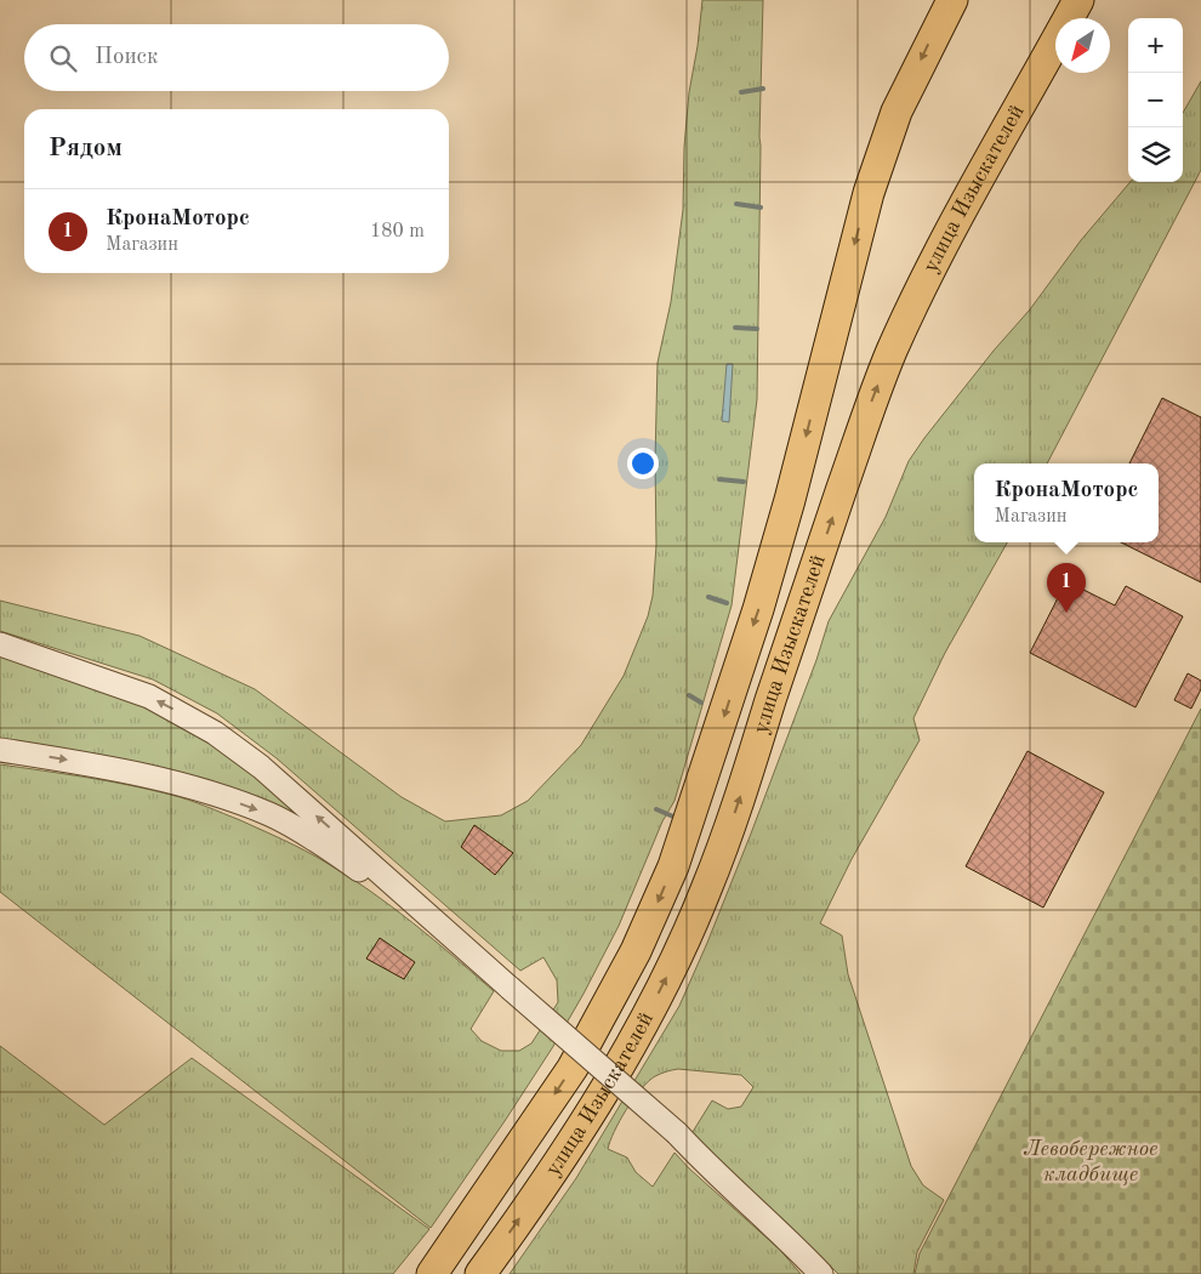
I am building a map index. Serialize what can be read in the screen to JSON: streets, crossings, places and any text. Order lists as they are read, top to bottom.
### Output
{
  "streets": {
    "highway": ["улица Изыскателей"]
  },
  "parks": ["Левобережное кладбище"],
  "north": "bottom left",
  "page": {
    "map_buttons": ["+", "−"],
    "search": "Поиск",
    "heading": "Рядом",
    "list": [
      {
        "mark": "1",
        "name": "КронаМоторс",
        "note": "Магазин",
        "value": "180 m"
      }
    ],
    "popup": ["КронаМоторс", "Магазин"],
    "pins": "1"
  }
}
